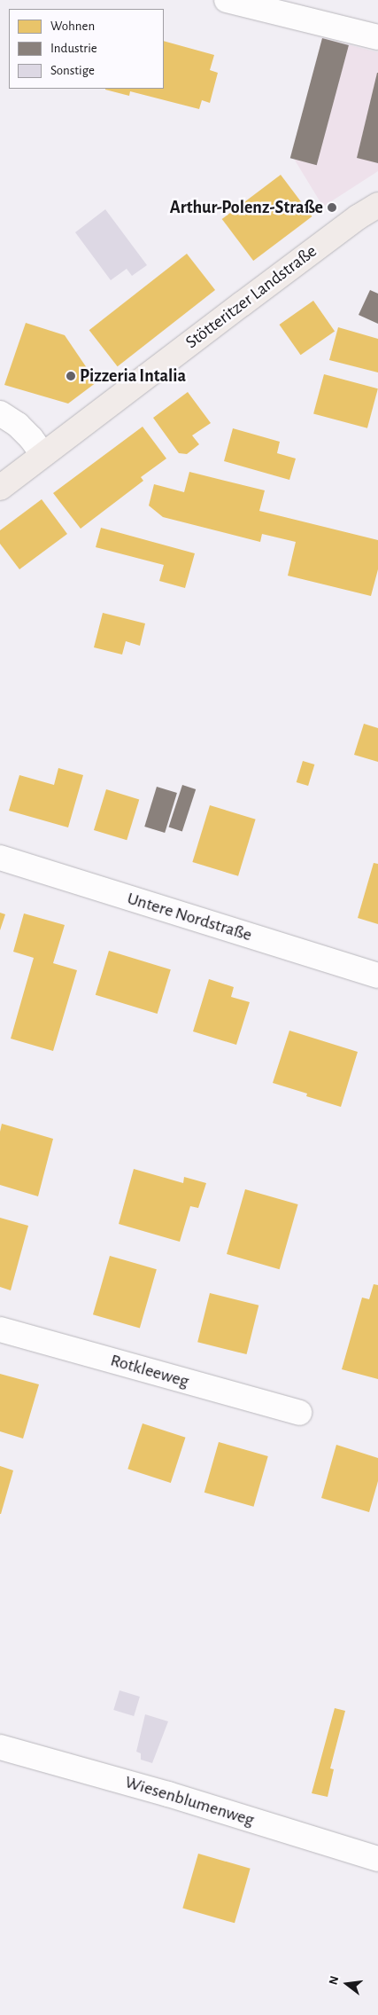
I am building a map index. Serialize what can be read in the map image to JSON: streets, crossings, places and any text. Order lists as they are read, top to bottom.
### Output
{
  "streets": {
    "main road": ["Stötteritzer Landstraße"],
    "street": ["Untere Nordstraße", "Rotkleeweg", "Wiesenblumenweg"]
  },
  "places": ["Arthur-Polenz-Straße", "Pizzeria Intalia"],
  "legend": ["Wohnen", "Industrie", "Sonstige"],
  "north": "left"
}
